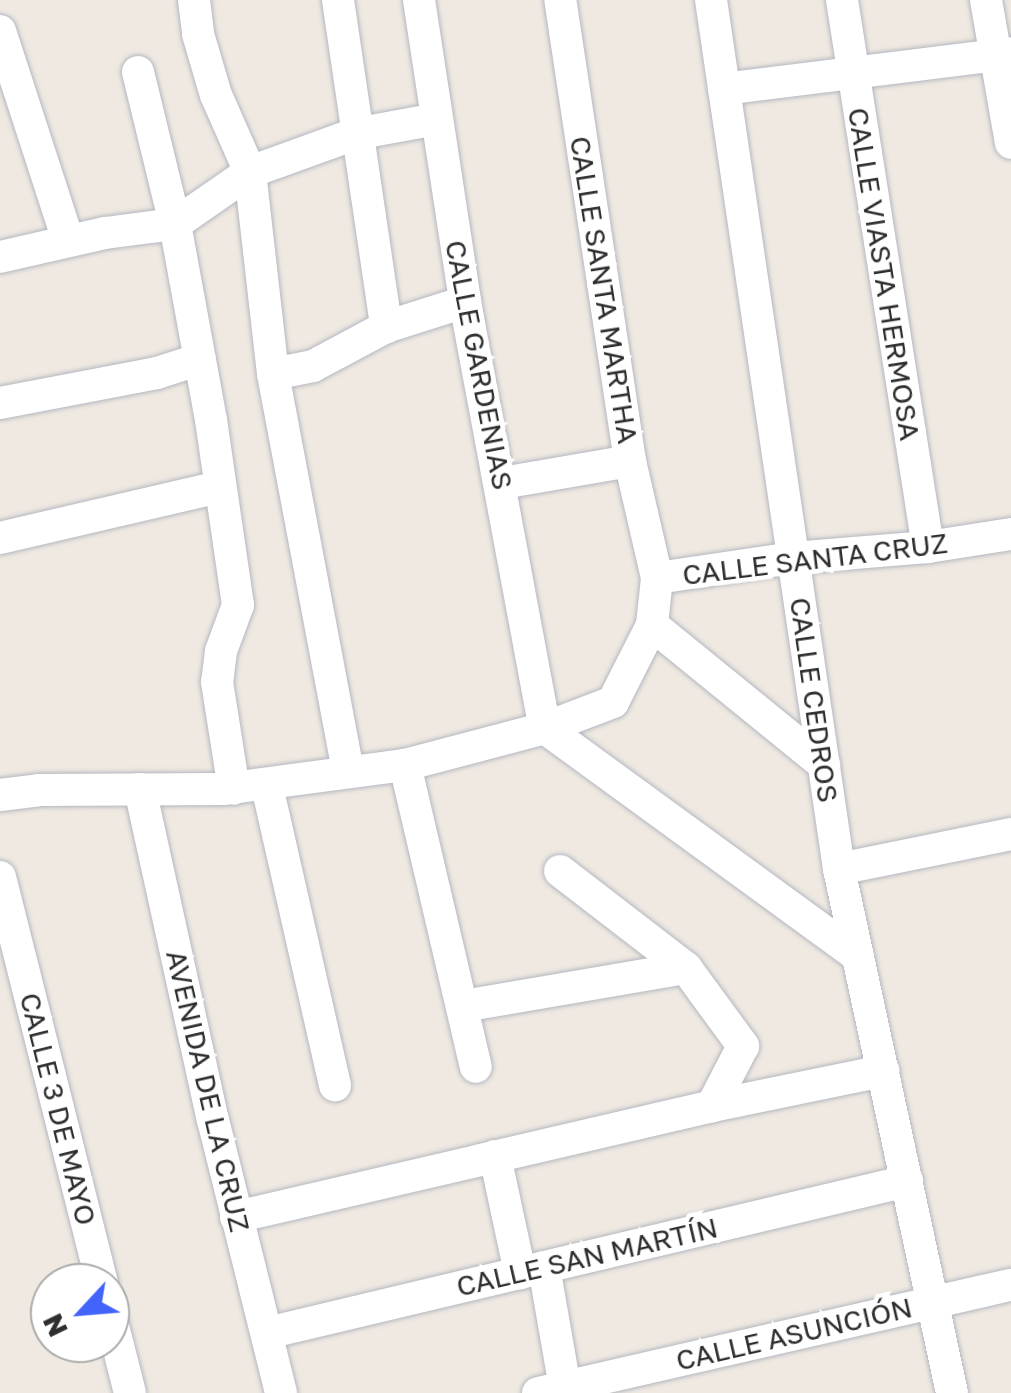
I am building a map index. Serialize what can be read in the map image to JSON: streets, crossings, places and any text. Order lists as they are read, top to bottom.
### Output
{
  "streets": {
    "street": [
      "CALLE VIASTA HERMOSA",
      "CALLE SANTA MARTHA",
      "CALLE GARDENIAS",
      "CALLE SANTA CRUZ",
      "CALLE CEDROS",
      "AVENIDA DE LA CRUZ",
      "CALLE 3 DE MAYO",
      "CALLE SAN MARTÍN",
      "CALLE ASUNCIÓN"
    ]
  },
  "crossings": [
    ["CALLE VIASTA HERMOSA", "CALLE SANTA CRUZ"],
    ["CALLE SANTA MARTHA", "CALLE SANTA CRUZ"],
    ["CALLE GARDENIAS", "CALLE SANTA CRUZ"],
    ["CALLE SANTA CRUZ", "CALLE CEDROS"],
    ["CALLE SANTA CRUZ", "AVENIDA DE LA CRUZ"],
    ["CALLE CEDROS", "CALLE SAN MARTÍN"],
    ["CALLE CEDROS", "CALLE ASUNCIÓN"],
    ["AVENIDA DE LA CRUZ", "CALLE SAN MARTÍN"]
  ],
  "north": "bottom left"
}
